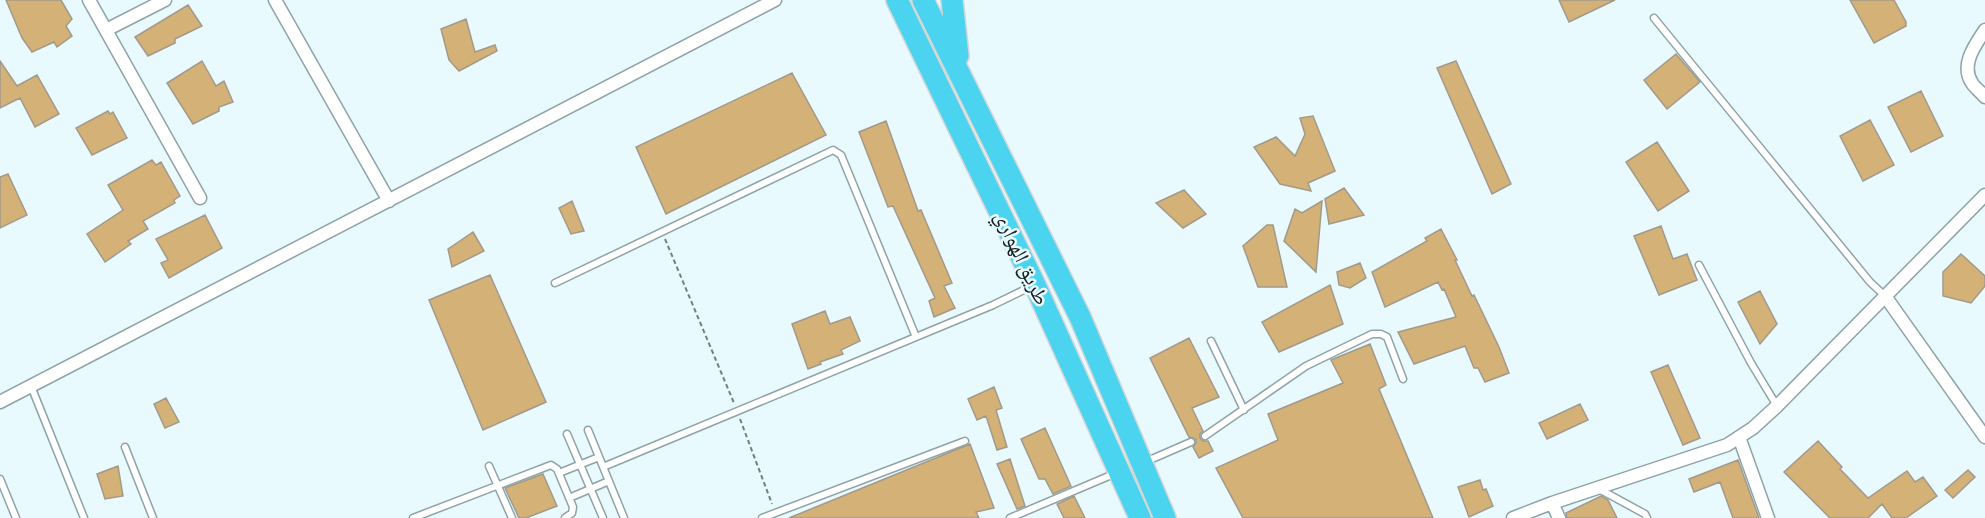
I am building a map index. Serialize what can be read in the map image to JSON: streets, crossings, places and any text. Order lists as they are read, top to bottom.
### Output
{
  "streets": {
    "highway": ["طريق الهواري"]
  }
}
